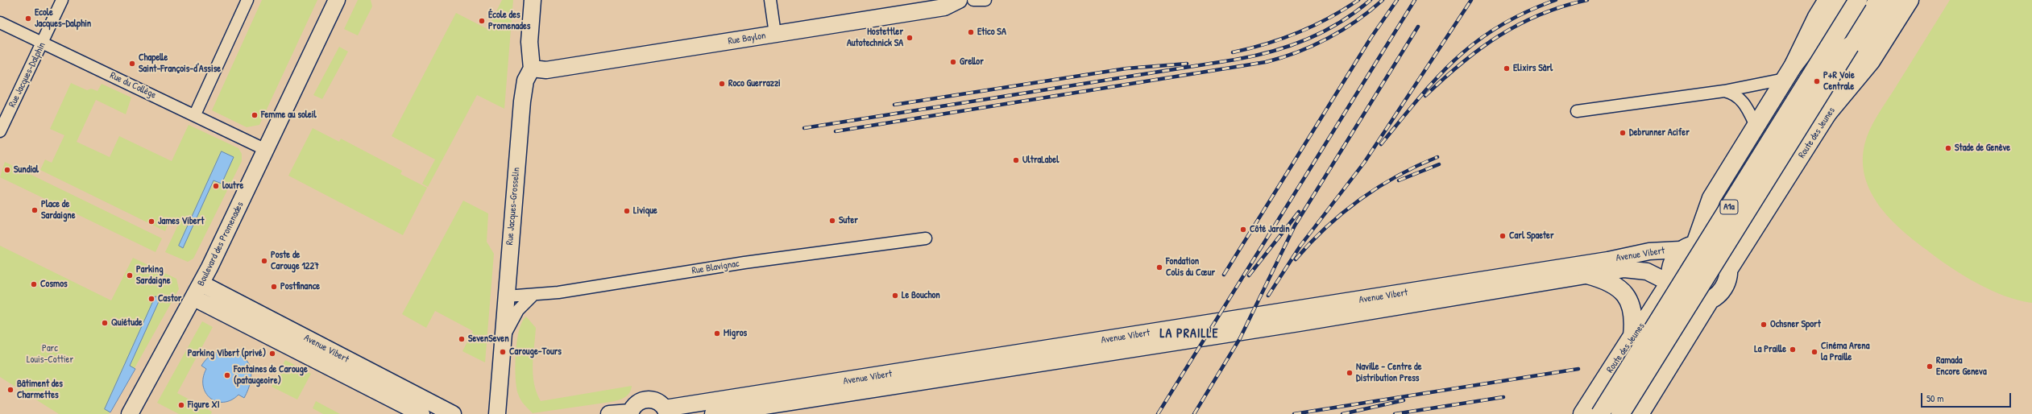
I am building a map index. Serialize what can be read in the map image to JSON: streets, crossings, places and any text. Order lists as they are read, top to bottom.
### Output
{
  "streets": {
    "main road": [
      "Rue Baylon",
      "Route des Jeunes",
      "Rue Jacques-Grosselin",
      "A1a",
      "Boulevard des Promenades",
      "Avenue Vibert"
    ],
    "street": ["Rue Jacques-Dalphin", "Rue du Collège", "Rue Blavignac"]
  },
  "crossings": [
    ["Rue Baylon", "Rue Jacques-Grosselin"],
    ["Rue Jacques-Dalphin", "Rue du Collège"],
    ["Rue du Collège", "Boulevard des Promenades"],
    ["Route des Jeunes", "Avenue Vibert"],
    ["Rue Jacques-Grosselin", "Rue Blavignac"],
    ["Boulevard des Promenades", "Avenue Vibert"]
  ],
  "districts": ["LA PRAILLE"],
  "parks": ["Parc Louis-Cottier"],
  "places": [
    "Ecole Jacques-Dalphin",
    "École des Promenades",
    "Etico SA",
    "Hostettler Autotechnick SA",
    "Grellor",
    "Chapelle Saint-François-d'Assise",
    "Elixirs Sàrl",
    "P+R Voie Centrale",
    "Roco Guerrazzi",
    "Femme au soleil",
    "Debrunner Acifer",
    "Stade de Genève",
    "UltraLabel",
    "Sundial",
    "loutre",
    "Place de Sardaigne",
    "Livique",
    "Suter",
    "James Vibert",
    "Côté Jardin",
    "Carl Spaeter",
    "Poste de Carouge 1227",
    "Fondation Colis du Cœur",
    "Parking Sardaigne",
    "Cosmos",
    "Postfinance",
    "Le Bouchon",
    "Castor",
    "Quiétude",
    "Ochsner Sport",
    "Migros",
    "SevenSeven",
    "La Praille",
    "Carouge-Tours",
    "Cinéma Arena la Praille",
    "Parking Vibert (privé)",
    "Ramada Encore Geneva",
    "Naville - Centre de Distribution Press",
    "Fontaines de Carouge (pataugeoire)",
    "Bâtiment des Charmettes",
    "Figure XI"
  ],
  "scale_bar": "50 m"
}
